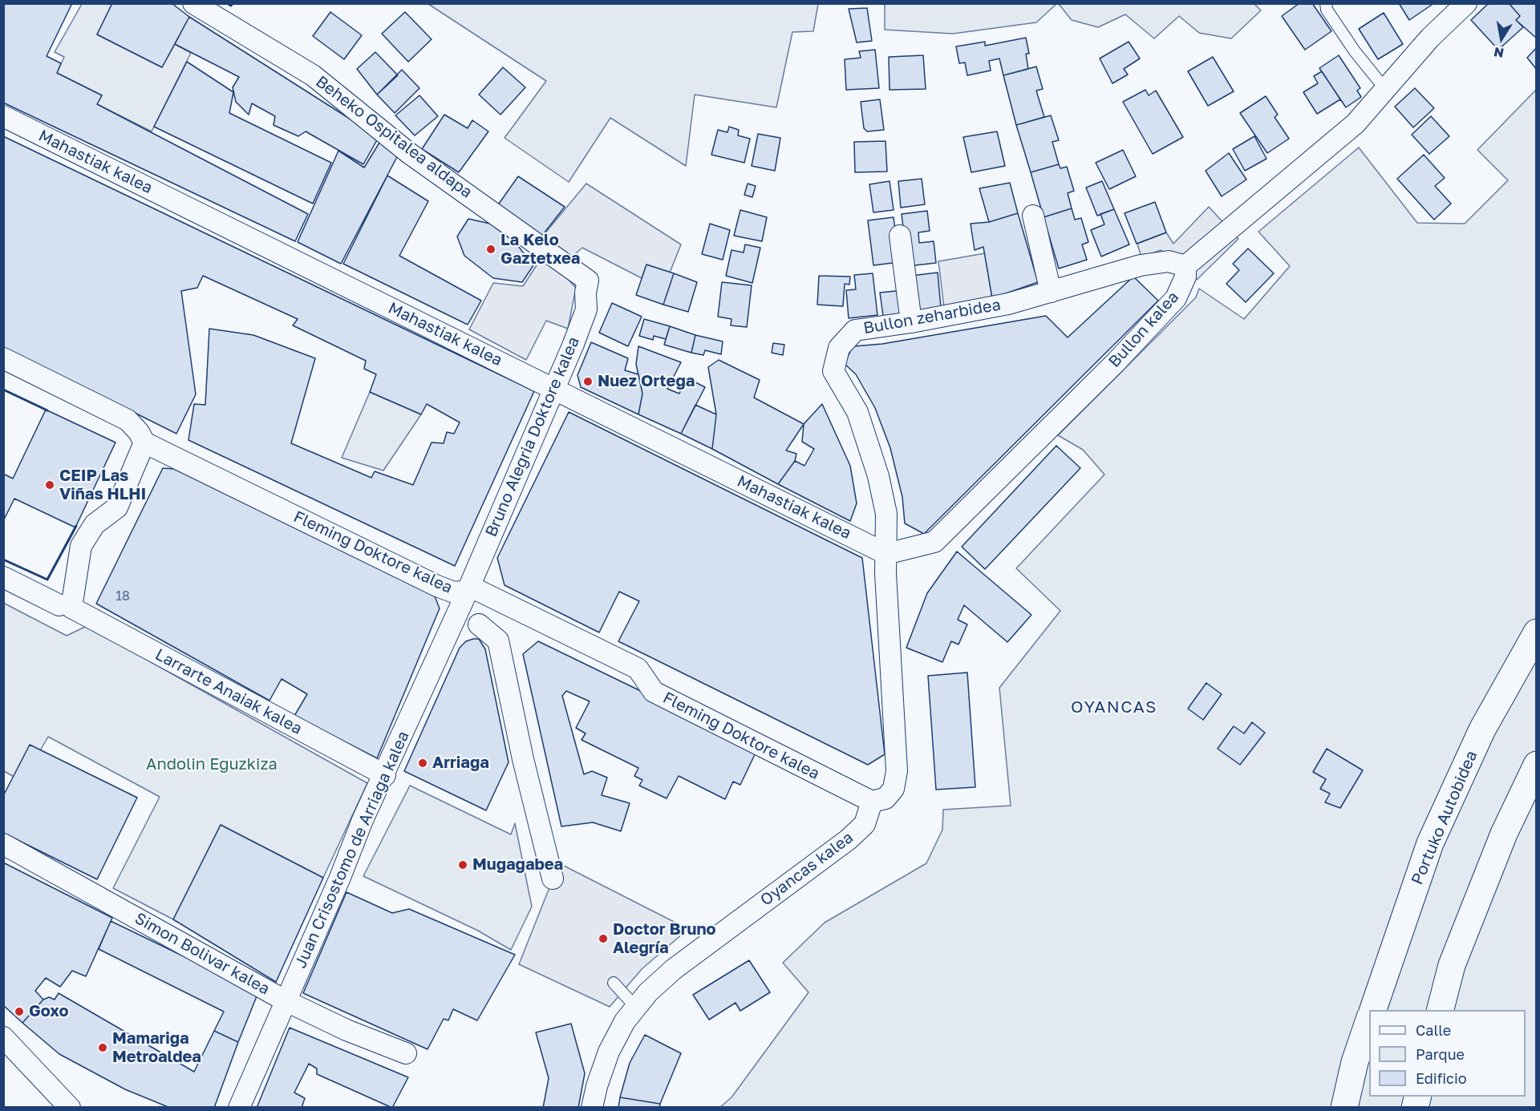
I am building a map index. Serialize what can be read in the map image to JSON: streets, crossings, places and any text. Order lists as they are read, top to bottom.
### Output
{
  "streets": {
    "highway": ["Portuko Autobidea"],
    "street": [
      "Beheko Ospitalea aldapa",
      "Mahastiak kalea",
      "Bullon zeharbidea",
      "Bullon kalea",
      "Bruno Alegria Doktore kalea",
      "Fleming Doktore kalea",
      "Larrarte Anaiak kalea",
      "Juan Crisostomo de Arriaga kalea",
      "Oyancas kalea",
      "Simon Bolivar kalea"
    ]
  },
  "crossings": [
    ["Beheko Ospitalea aldapa", "Bruno Alegria Doktore kalea"],
    ["Mahastiak kalea", "Bullon zeharbidea"],
    ["Mahastiak kalea", "Bullon kalea"],
    ["Mahastiak kalea", "Bruno Alegria Doktore kalea"],
    ["Bullon zeharbidea", "Bullon kalea"],
    ["Bruno Alegria Doktore kalea", "Fleming Doktore kalea"],
    ["Bruno Alegria Doktore kalea", "Juan Crisostomo de Arriaga kalea"],
    ["Fleming Doktore kalea", "Juan Crisostomo de Arriaga kalea"],
    ["Fleming Doktore kalea", "Oyancas kalea"],
    ["Larrarte Anaiak kalea", "Juan Crisostomo de Arriaga kalea"],
    ["Juan Crisostomo de Arriaga kalea", "Simon Bolivar kalea"]
  ],
  "districts": ["OYANCAS"],
  "parks": ["Andolin Eguzkiza"],
  "places": [
    "La Kelo Gaztetxea",
    "Nuez Ortega",
    "CEIP Las Viñas HLHI",
    "Arriaga",
    "Mugagabea",
    "Doctor Bruno Alegría",
    "Goxo",
    "Mamariga Metroaldea"
  ],
  "house_numbers": ["18"],
  "legend": ["Calle", "Parque", "Edificio"],
  "north": "bottom"
}
